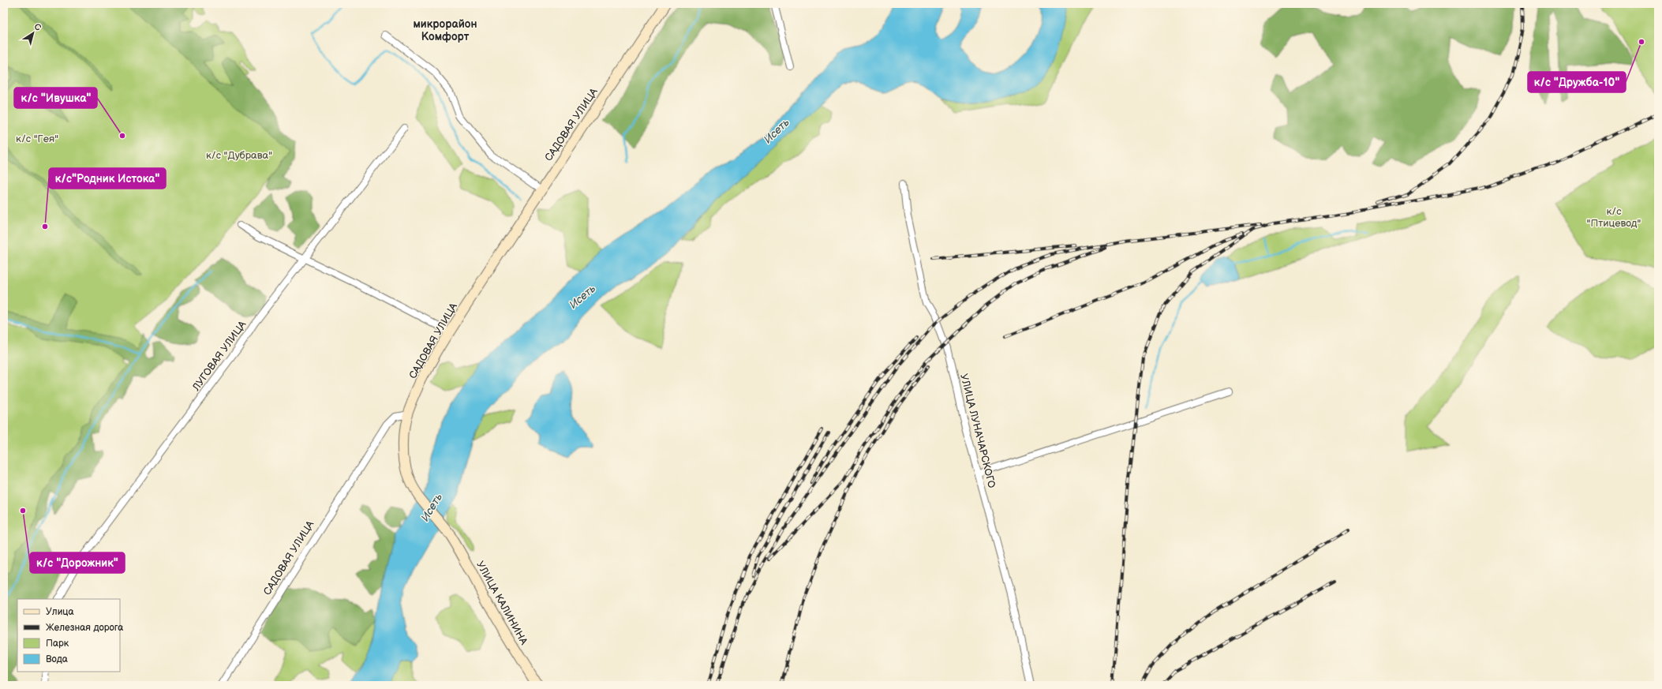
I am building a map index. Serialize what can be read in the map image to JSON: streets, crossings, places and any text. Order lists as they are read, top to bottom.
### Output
{
  "streets": {
    "main road": ["САДОВАЯ УЛИЦА", "УЛИЦА КАЛИНИНА"],
    "street": ["ЛУГОВАЯ УЛИЦА", "УЛИЦА ЛУНАЧАРСКОГО"]
  },
  "crossings": [
    ["САДОВАЯ УЛИЦА", "УЛИЦА КАЛИНИНА"]
  ],
  "districts": ["микрорайон Комфорт"],
  "water": ["Исеть"],
  "parks": ["к/с \"Гея\"", "к/с \"Дубрава\"", "к/с \"Птицевод\""],
  "places": [
    "к/с \"Дружба-10\"",
    "к/с \"Ивушка\"",
    "к/с\"Родник Истока\"",
    "к/с \"Дорожник\""
  ],
  "legend": [
    "Улица",
    "Железная дорога",
    "Парк",
    "Вода"
  ],
  "north": "top right"
}
